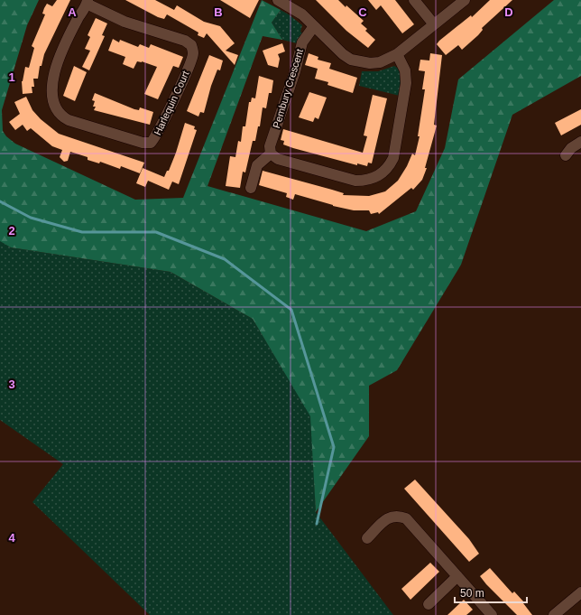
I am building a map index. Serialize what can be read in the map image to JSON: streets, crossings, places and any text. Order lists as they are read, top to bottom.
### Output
{
  "streets": {
    "street": ["Pembury Crescent", "Harlequin Court"]
  },
  "scale_bar": "50 m",
  "grid": {
    "columns": [
      "A",
      "B",
      "C",
      "D"
    ],
    "rows": [
      "1",
      "2",
      "3",
      "4"
    ]
  }
}
